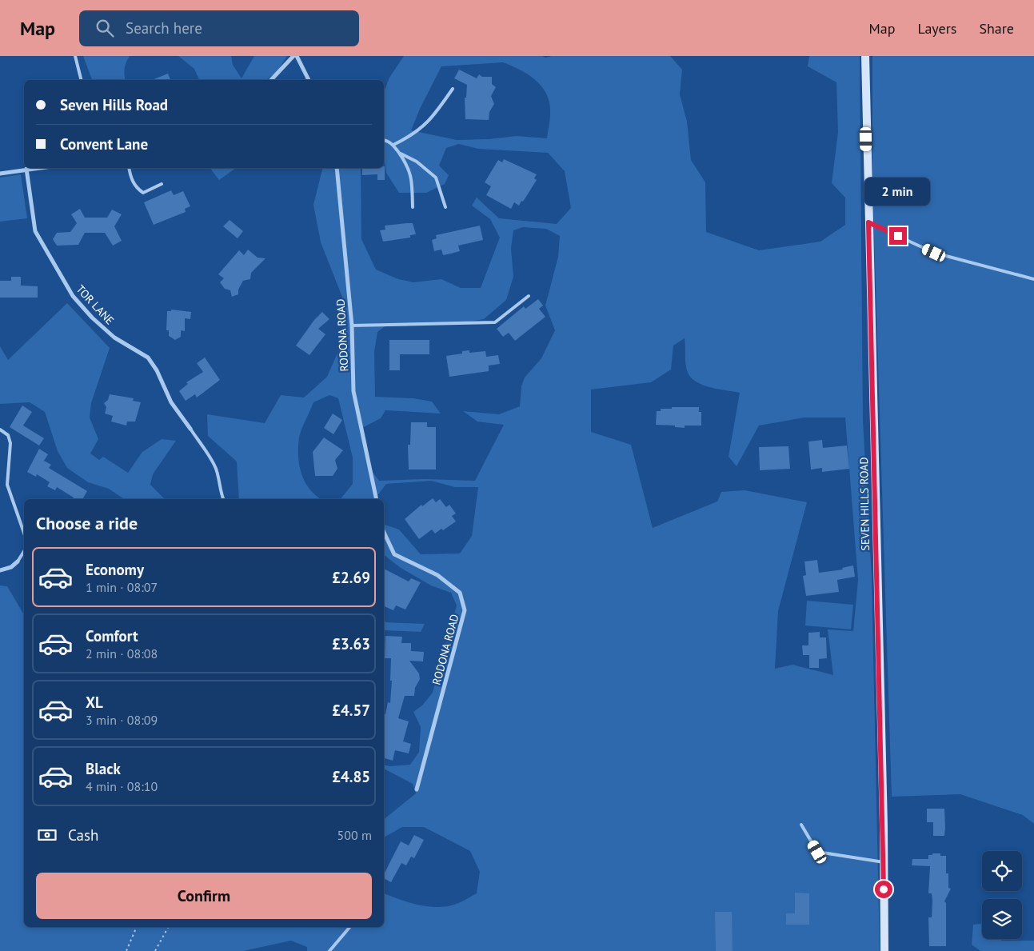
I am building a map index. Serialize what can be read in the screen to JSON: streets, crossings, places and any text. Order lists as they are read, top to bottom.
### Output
{
  "streets": {
    "main road": ["SEVEN HILLS ROAD"],
    "street": ["TOR LANE", "RODONA ROAD"]
  },
  "page": {
    "header": "Map",
    "search": "Search here",
    "nav": ["Map", "Layers", "Share"],
    "banner": ["Seven Hills Road", "Convent Lane"],
    "bubble": "2 min",
    "heading": "Choose a ride",
    "list": [
      {
        "name": "Economy",
        "note": "1 min · 08:07",
        "value": "£2.69"
      },
      {
        "name": "Comfort",
        "note": "2 min · 08:08",
        "value": "£3.63"
      },
      {
        "name": "XL",
        "note": "3 min · 08:09",
        "value": "£4.57"
      },
      {
        "name": "Black",
        "note": "4 min · 08:10",
        "value": "£4.85"
      }
    ],
    "pay": ["Cash", "500 m"],
    "buttons": "Confirm"
  }
}
